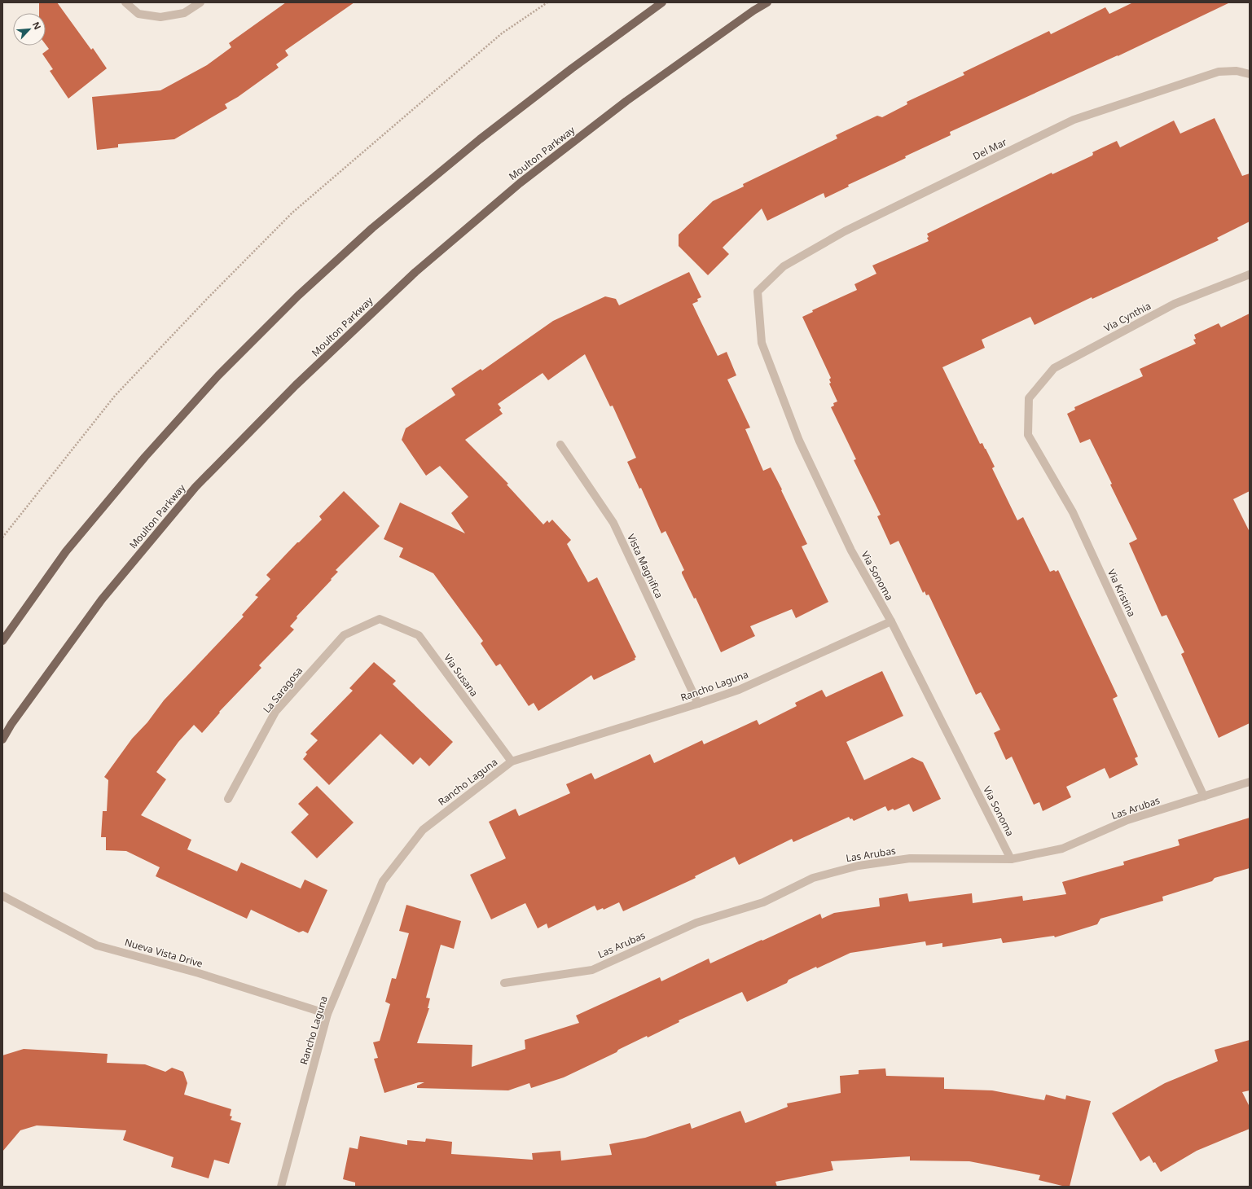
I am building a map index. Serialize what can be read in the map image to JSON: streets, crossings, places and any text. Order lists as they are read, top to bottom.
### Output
{
  "streets": {
    "main road": ["Moulton Parkway"],
    "street": [
      "Del Mar",
      "Via Cynthia",
      "Vista Magnifica",
      "Via Sonoma",
      "Via Kristina",
      "Via Susana",
      "Rancho Laguna",
      "La Saragosa",
      "Las Arubas",
      "Nueva Vista Drive"
    ]
  },
  "crossings": [
    ["Del Mar", "Via Sonoma"],
    ["Via Cynthia", "Via Kristina"],
    ["Vista Magnifica", "Rancho Laguna"],
    ["Via Sonoma", "Rancho Laguna"],
    ["Via Sonoma", "Las Arubas"],
    ["Via Kristina", "Las Arubas"],
    ["Via Susana", "Rancho Laguna"],
    ["Via Susana", "La Saragosa"],
    ["Rancho Laguna", "Nueva Vista Drive"]
  ],
  "north": "top right"
}
